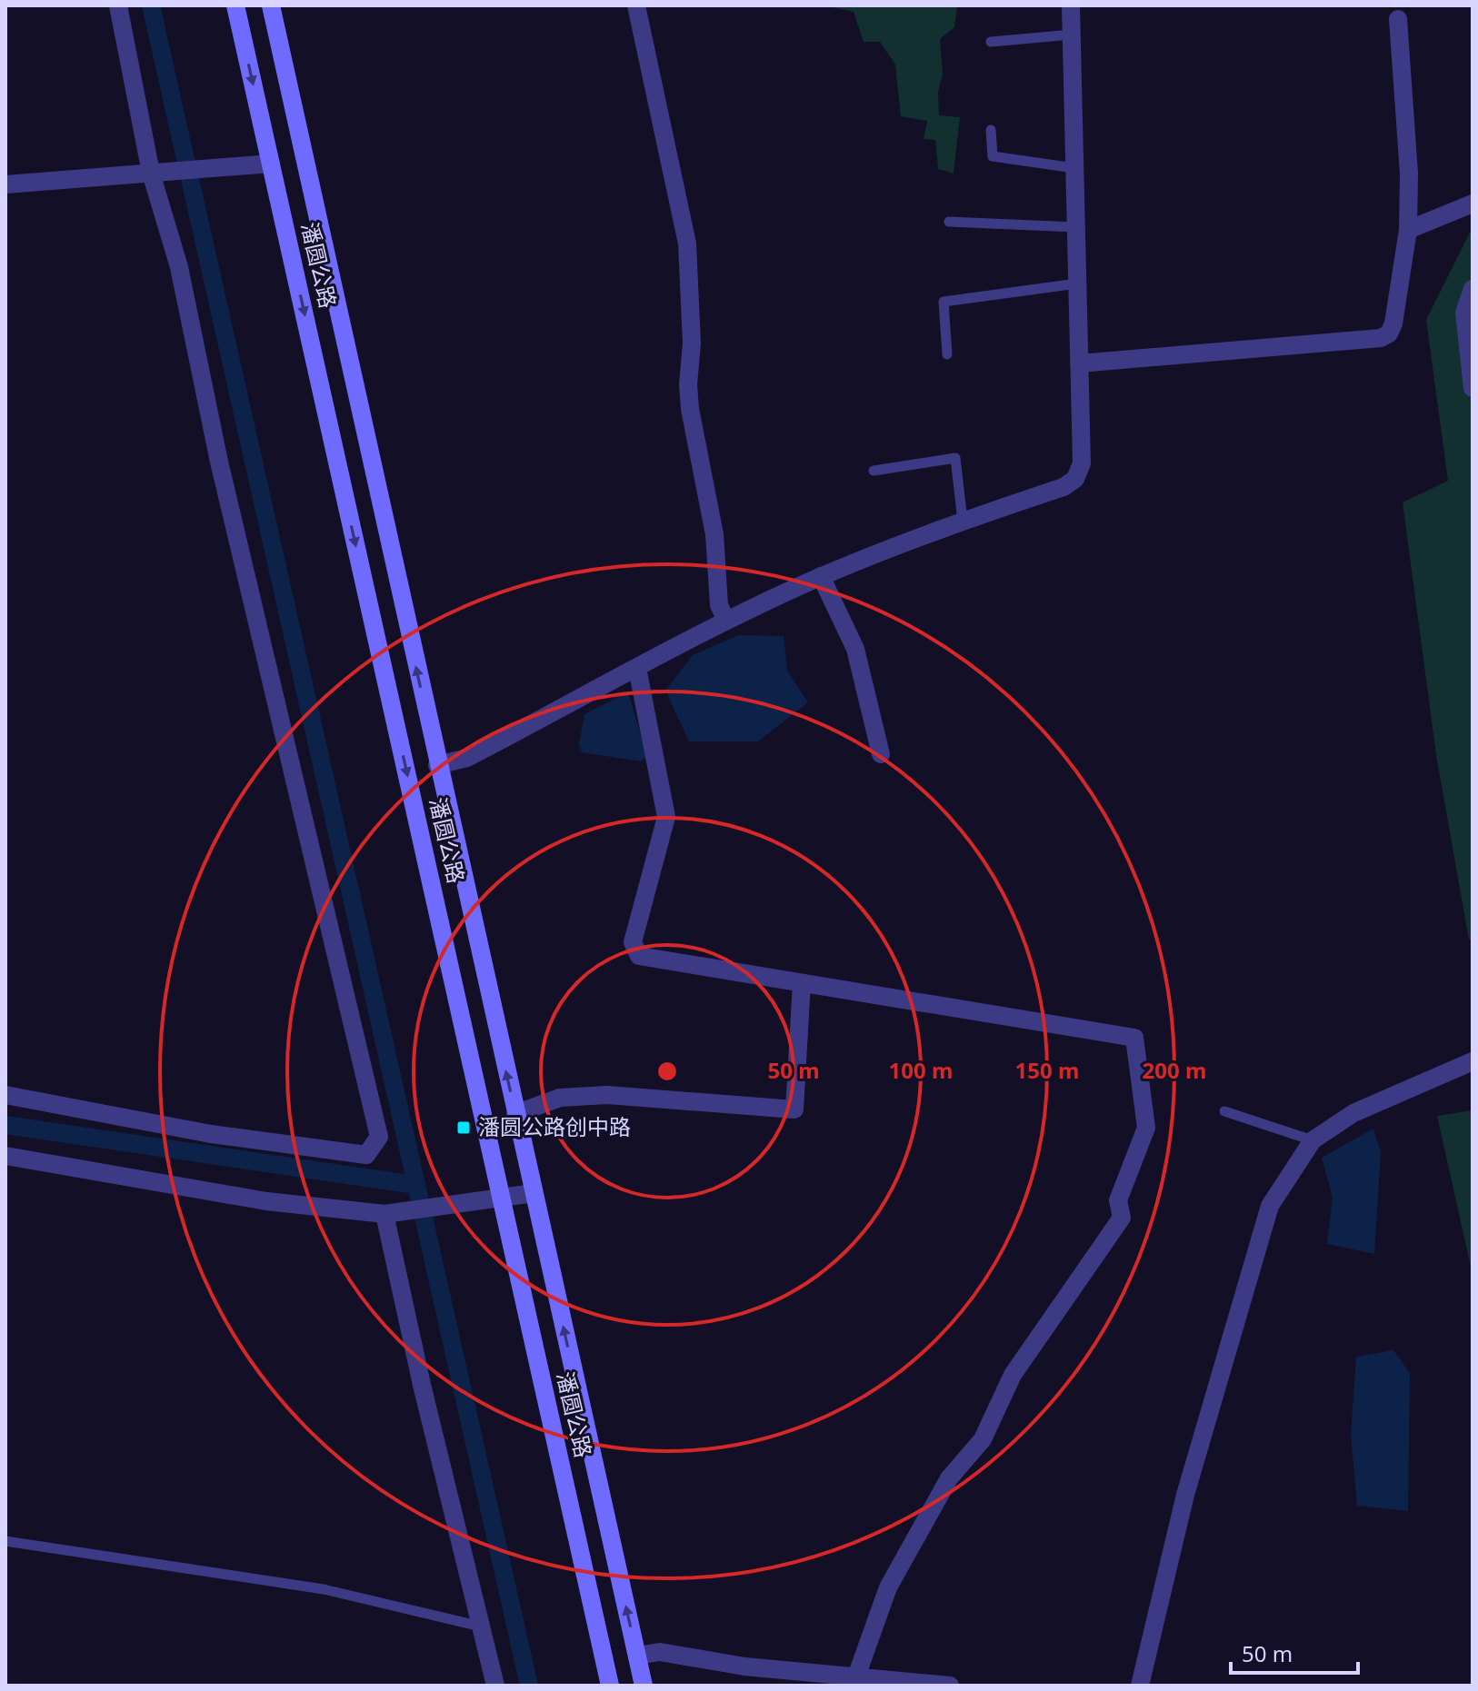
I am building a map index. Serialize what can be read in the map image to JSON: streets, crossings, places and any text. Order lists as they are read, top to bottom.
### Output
{
  "streets": {
    "main road": ["潘圆公路"]
  },
  "places": {
    "transit": ["潘圆公路创中路"]
  },
  "scale_bar": "50 m",
  "rings": [
    "50 m",
    "100 m",
    "150 m",
    "200 m"
  ]
}
